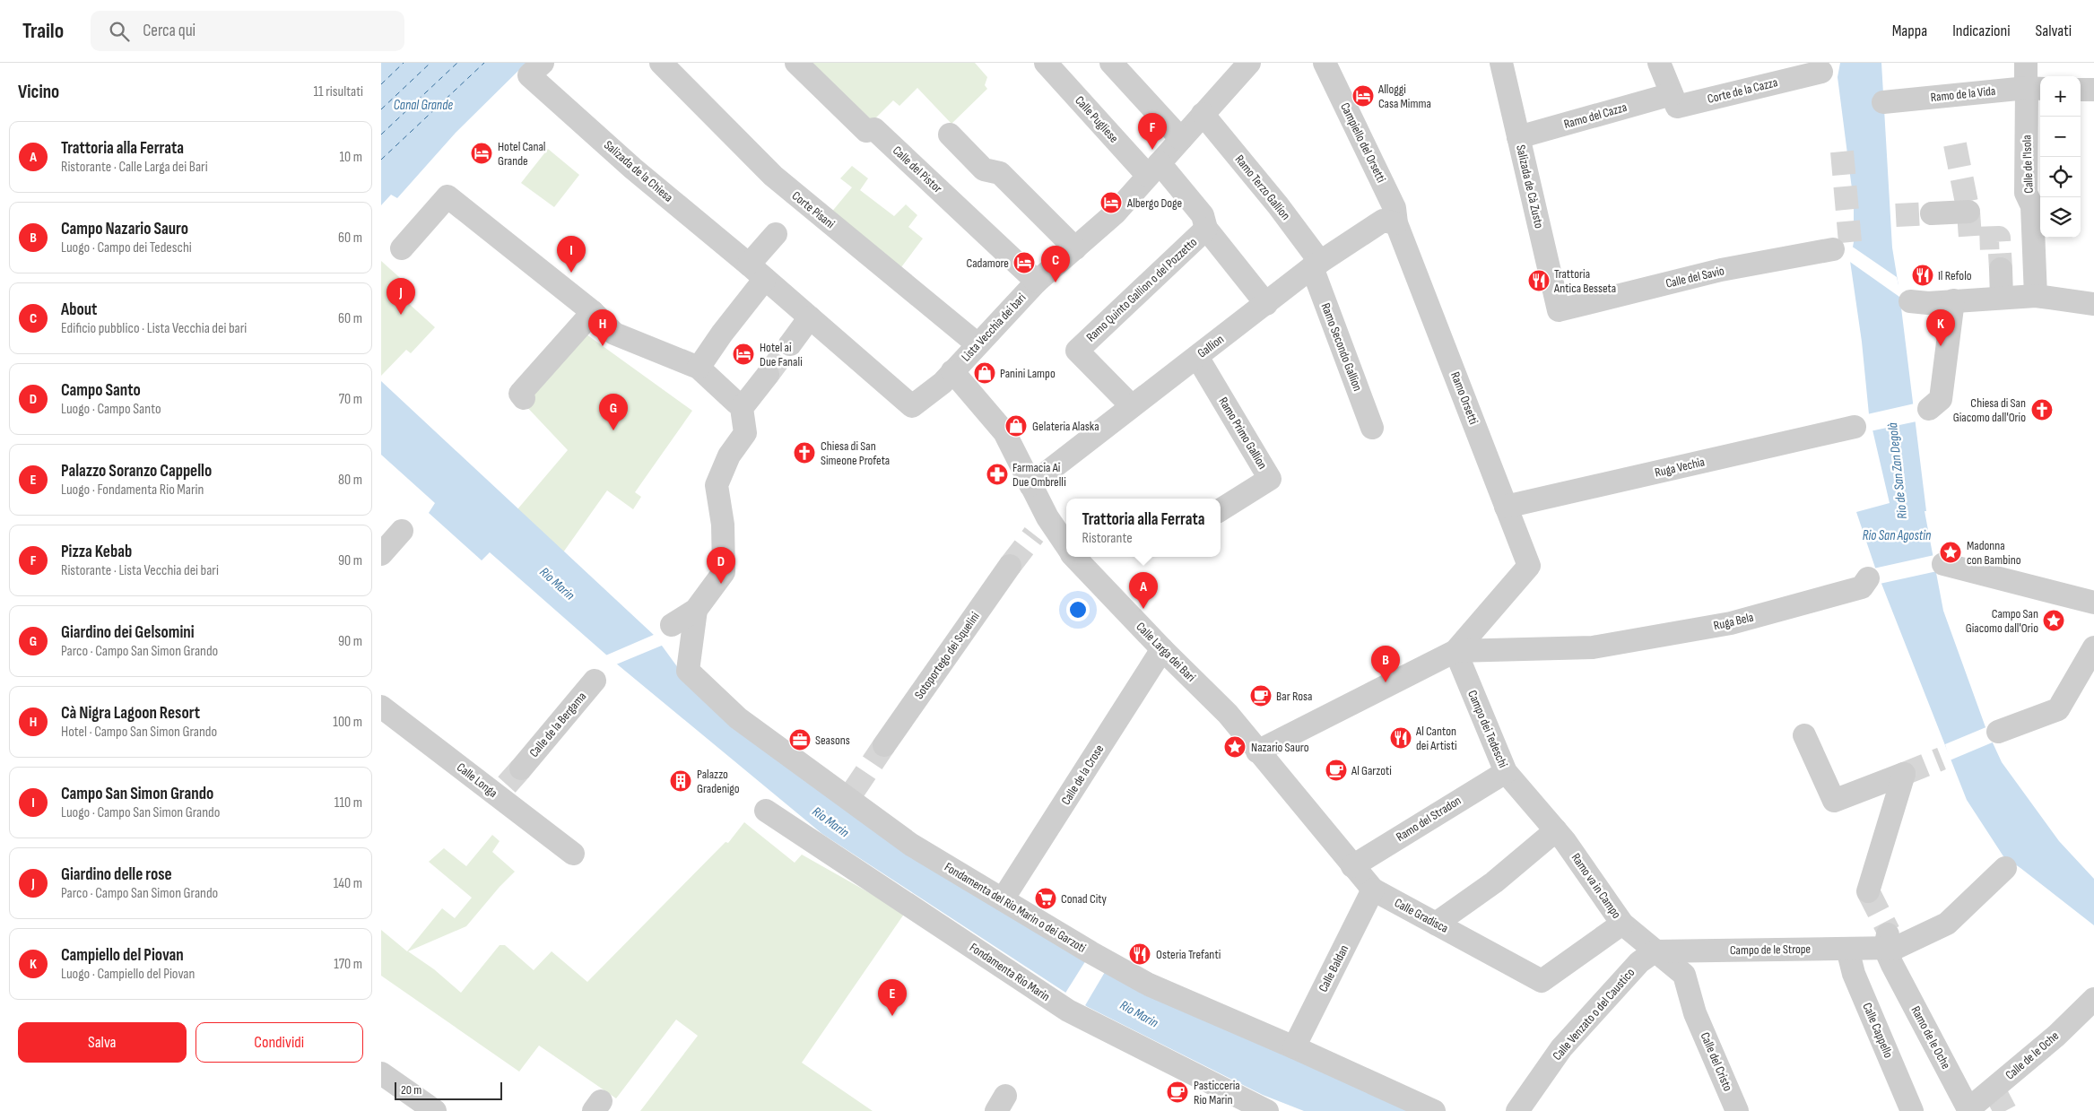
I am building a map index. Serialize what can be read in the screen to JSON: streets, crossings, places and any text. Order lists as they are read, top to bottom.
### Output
{
  "streets": {
    "street": [
      "Corte de la Cazza",
      "Ramo de la Vida",
      "Ramo del Cazza",
      "Calle Pugliese",
      "Campiello del Orsetti",
      "Calle de l'Isola",
      "Calle del Pistor",
      "Salizada de la Chiesa",
      "Salizada de Cà Zusto",
      "Ramo Terzo Gallion",
      "Corte Pisani",
      "Calle del Savio",
      "Ramo Quinto Gallion o del Pozzetto",
      "Lista Vecchia dei bari",
      "Gallion",
      "Ramo Secondo Gallion",
      "Ramo Orsetti",
      "Ramo Primo Gallion",
      "Ruga Vechia",
      "Ruga Bela",
      "Calle Larga dei Bari",
      "Sotoportego dei Squelini",
      "Calle de la Bergama",
      "Campo dei Tedeschi",
      "Calle de la Crose",
      "Calle Longa",
      "Ramo del Stradon",
      "Ramo va in Campo",
      "Fondamenta del Rio Marin o dei Garzoti",
      "Calle Gradisca",
      "Campo de le Strope",
      "Calle Baldan",
      "Fondamenta Rio Marin",
      "Calle Venzato o del Caustico",
      "Calle Cappello",
      "Ramo de le Oche",
      "Calle de le Oche",
      "Calle del Cristo"
    ]
  },
  "crossings": [
    ["Corte de la Cazza", "Ramo del Cazza"],
    ["Ramo de la Vida", "Calle de l'Isola"],
    ["Ramo del Cazza", "Salizada de Cà Zusto"],
    ["Calle Pugliese", "Ramo Quinto Gallion o del Pozzetto"],
    ["Calle Pugliese", "Lista Vecchia dei bari"],
    ["Calle Pugliese", "Gallion"],
    ["Campiello del Orsetti", "Gallion"],
    ["Campiello del Orsetti", "Ramo Orsetti"],
    ["Calle del Pistor", "Lista Vecchia dei bari"],
    ["Salizada de la Chiesa", "Lista Vecchia dei bari"],
    ["Salizada de Cà Zusto", "Calle del Savio"],
    ["Ramo Terzo Gallion", "Lista Vecchia dei bari"],
    ["Ramo Terzo Gallion", "Gallion"],
    ["Ramo Terzo Gallion", "Ramo Secondo Gallion"],
    ["Corte Pisani", "Lista Vecchia dei bari"],
    ["Ramo Quinto Gallion o del Pozzetto", "Gallion"],
    ["Gallion", "Ramo Secondo Gallion"],
    ["Gallion", "Ramo Orsetti"],
    ["Gallion", "Ramo Primo Gallion"],
    ["Ramo Orsetti", "Ruga Vechia"],
    ["Ramo Orsetti", "Ruga Bela"],
    ["Ramo Orsetti", "Campo dei Tedeschi"],
    ["Ruga Bela", "Campo dei Tedeschi"],
    ["Calle Larga dei Bari", "Calle de la Crose"],
    ["Calle Larga dei Bari", "Calle Gradisca"],
    ["Calle de la Bergama", "Calle Longa"],
    ["Campo dei Tedeschi", "Ramo del Stradon"],
    ["Campo dei Tedeschi", "Ramo va in Campo"],
    ["Calle de la Crose", "Fondamenta del Rio Marin o dei Garzoti"],
    ["Ramo del Stradon", "Calle Gradisca"],
    ["Ramo va in Campo", "Calle Gradisca"],
    ["Fondamenta del Rio Marin o dei Garzoti", "Calle Baldan"],
    ["Calle Gradisca", "Calle Baldan"],
    ["Campo de le Strope", "Calle Venzato o del Caustico"],
    ["Campo de le Strope", "Calle Cappello"],
    ["Campo de le Strope", "Ramo de le Oche"],
    ["Campo de le Strope", "Calle del Cristo"],
    ["Calle Venzato o del Caustico", "Calle del Cristo"],
    ["Ramo de le Oche", "Calle de le Oche"]
  ],
  "water": [
    "Canal Grande",
    "Rio de San Zan Degolà",
    "Rio San Agostin",
    "Rio Marin"
  ],
  "places": {
    "hotel": [
      "Alloggi Casa Mimma",
      "Hotel Canal Grande",
      "Albergo Doge",
      "Cadamore",
      "Hotel ai Due Fanali"
    ],
    "restaurant": [
      "Il Refolo",
      "Trattoria Antica Besseta",
      "Al Canton dei Artisti",
      "Osteria Trefanti"
    ],
    "shop": ["Panini Lampo", "Gelateria Alaska"],
    "church": ["Chiesa di San Giacomo dall'Orio", "Chiesa di San Simeone Profeta"],
    "pharmacy": ["Farmacia Ai Due Ombrelli"],
    "place": ["Madonna con Bambino", "Campo San Giacomo dall'Orio", "Nazario Sauro"],
    "cafe": ["Bar Rosa", "Al Garzoti", "Pasticceria Rio Marin"],
    "office": ["Seasons"],
    "building": ["Palazzo Gradenigo"],
    "supermarket": ["Conad City"]
  },
  "scale_bar": "20 m",
  "page": {
    "header": "Trailo",
    "search": "Cerca qui",
    "nav": ["Mappa", "Indicazioni", "Salvati"],
    "heading": ["Vicino", "11 risultati"],
    "map_buttons": ["+", "−"],
    "pins": [
      "F",
      "I",
      "C",
      "J",
      "H",
      "K",
      "G",
      "D",
      "A",
      "B",
      "E"
    ],
    "list": [
      {
        "mark": "A",
        "name": "Trattoria alla Ferrata",
        "note": "Ristorante · Calle Larga dei Bari",
        "value": "10 m"
      },
      {
        "mark": "B",
        "name": "Campo Nazario Sauro",
        "note": "Luogo · Campo dei Tedeschi",
        "value": "60 m"
      },
      {
        "mark": "C",
        "name": "About",
        "note": "Edificio pubblico · Lista Vecchia dei bari",
        "value": "60 m"
      },
      {
        "mark": "D",
        "name": "Campo Santo",
        "note": "Luogo · Campo Santo",
        "value": "70 m"
      },
      {
        "mark": "E",
        "name": "Palazzo Soranzo Cappello",
        "note": "Luogo · Fondamenta Rio Marin",
        "value": "80 m"
      },
      {
        "mark": "F",
        "name": "Pizza Kebab",
        "note": "Ristorante · Lista Vecchia dei bari",
        "value": "90 m"
      },
      {
        "mark": "G",
        "name": "Giardino dei Gelsomini",
        "note": "Parco · Campo San Simon Grando",
        "value": "90 m"
      },
      {
        "mark": "H",
        "name": "Cà Nigra Lagoon Resort",
        "note": "Hotel · Campo San Simon Grando",
        "value": "100 m"
      },
      {
        "mark": "I",
        "name": "Campo San Simon Grando",
        "note": "Luogo · Campo San Simon Grando",
        "value": "110 m"
      },
      {
        "mark": "J",
        "name": "Giardino delle rose",
        "note": "Parco · Campo San Simon Grando",
        "value": "140 m"
      },
      {
        "mark": "K",
        "name": "Campiello del Piovan",
        "note": "Luogo · Campiello del Piovan",
        "value": "170 m"
      }
    ],
    "popup": ["Trattoria alla Ferrata", "Ristorante"],
    "buttons": ["Salva", "Condividi"],
    "scale": "20 m"
  }
}
